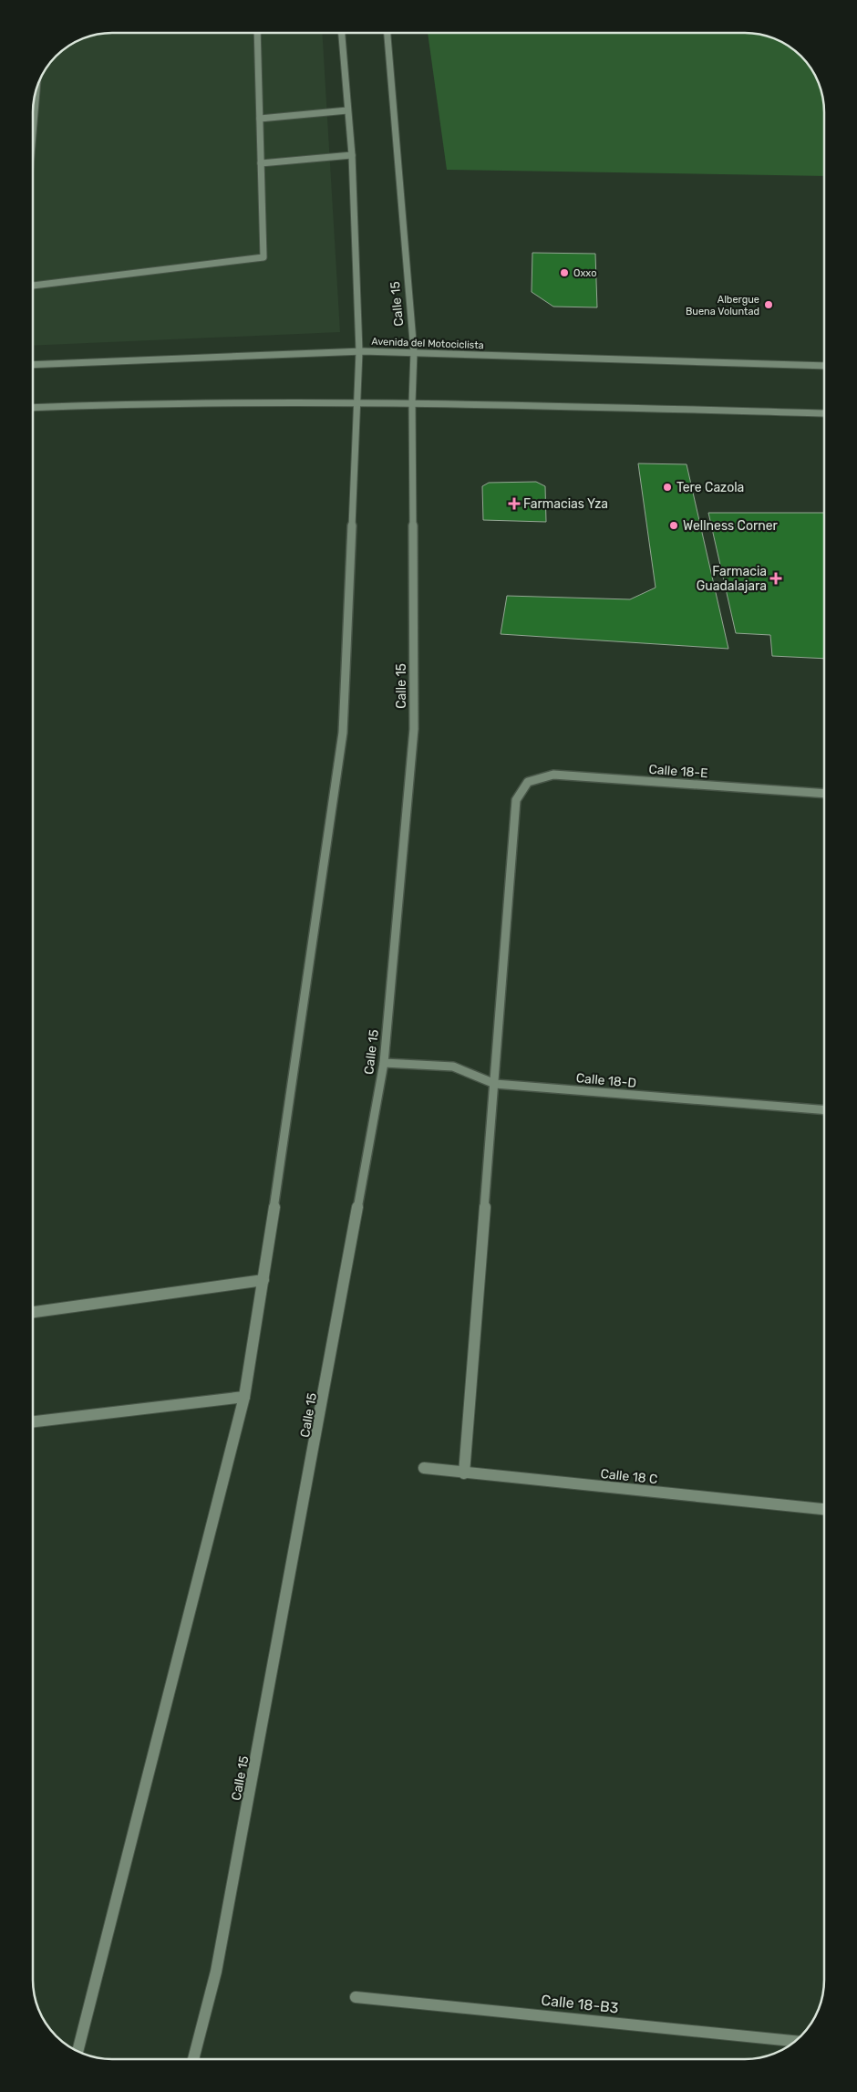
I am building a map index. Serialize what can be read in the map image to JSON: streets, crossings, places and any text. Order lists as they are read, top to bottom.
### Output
{
  "streets": {
    "street": [
      "Calle 15",
      "Avenida del Motociclista",
      "Calle 18-E",
      "Calle 18-D",
      "Calle 18 C",
      "Calle 18-B3"
    ]
  },
  "crossings": [
    ["Calle 15", "Avenida del Motociclista"],
    ["Calle 15", "Calle 18-D"],
    ["Calle 18-E", "Calle 18-D"]
  ],
  "places": {
    "other": [
      "Oxxo",
      "Albergue Buena Voluntad",
      "Tere Cazola",
      "Wellness Corner"
    ],
    "health": ["Farmacias Yza", "Farmacia Guadalajara"]
  }
}
